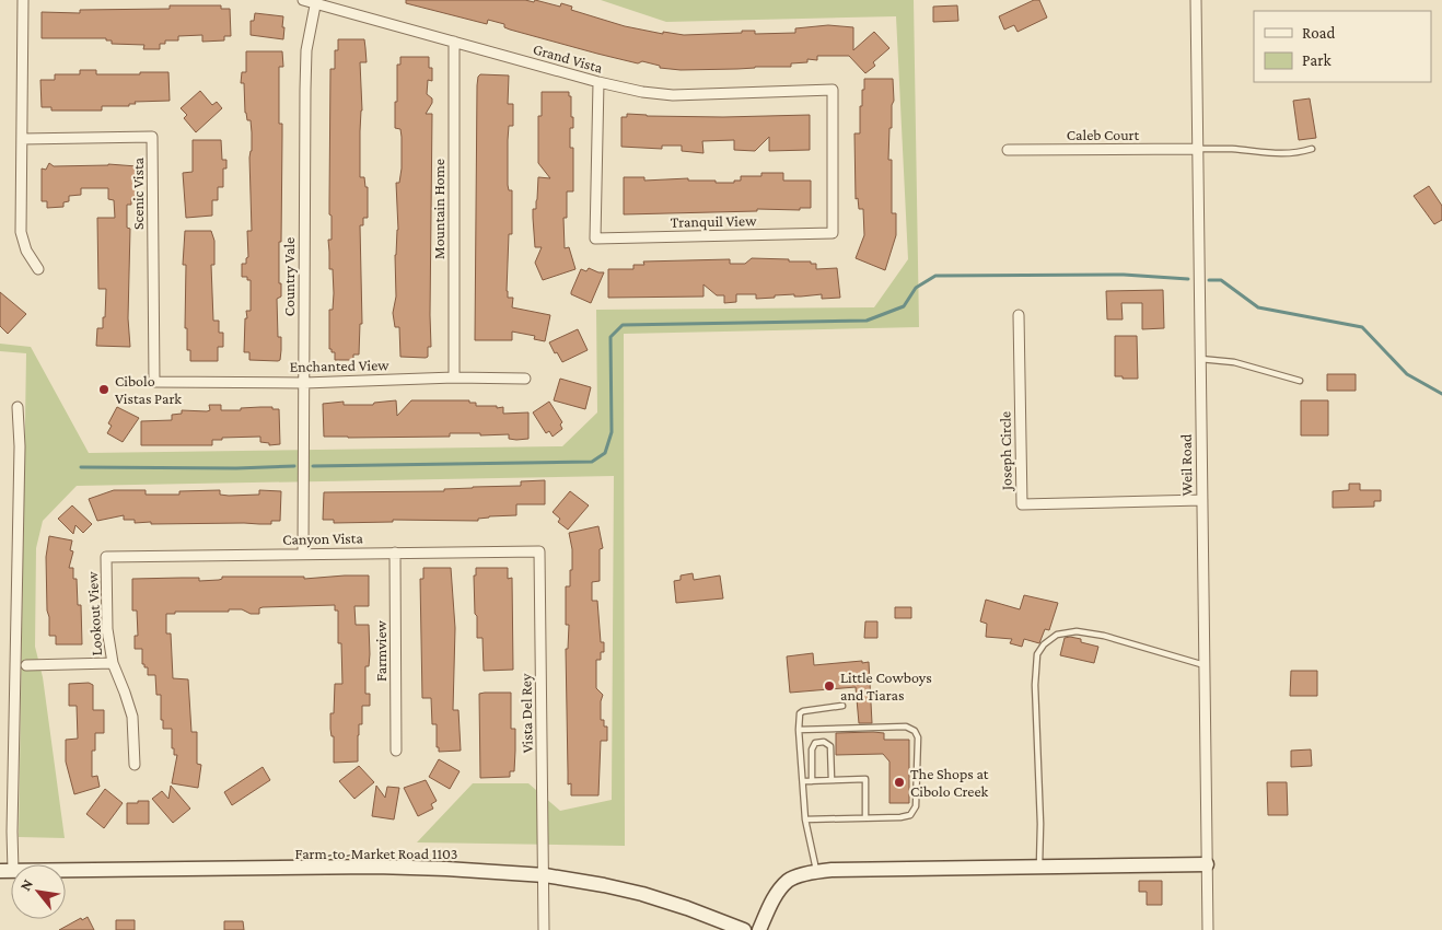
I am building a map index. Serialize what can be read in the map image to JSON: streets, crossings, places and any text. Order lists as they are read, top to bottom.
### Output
{
  "streets": {
    "main road": ["Farm-to-Market Road 1103"],
    "street": [
      "Grand Vista",
      "Caleb Court",
      "Scenic Vista",
      "Mountain Home",
      "Tranquil View",
      "Country Vale",
      "Enchanted View",
      "Joseph Circle",
      "Weil Road",
      "Canyon Vista",
      "Lookout View",
      "Farmview",
      "Vista Del Rey"
    ]
  },
  "crossings": [
    ["Grand Vista", "Mountain Home"],
    ["Grand Vista", "Tranquil View"],
    ["Grand Vista", "Country Vale"],
    ["Caleb Court", "Weil Road"],
    ["Scenic Vista", "Enchanted View"],
    ["Mountain Home", "Enchanted View"],
    ["Country Vale", "Enchanted View"],
    ["Country Vale", "Canyon Vista"],
    ["Joseph Circle", "Weil Road"],
    ["Canyon Vista", "Lookout View"],
    ["Canyon Vista", "Farmview"],
    ["Canyon Vista", "Vista Del Rey"],
    ["Vista Del Rey", "Farm-to-Market Road 1103"]
  ],
  "places": ["Cibolo Vistas Park", "Little Cowboys and Tiaras", "The Shops at Cibolo Creek"],
  "legend": ["Road", "Park"],
  "north": "top left"
}
